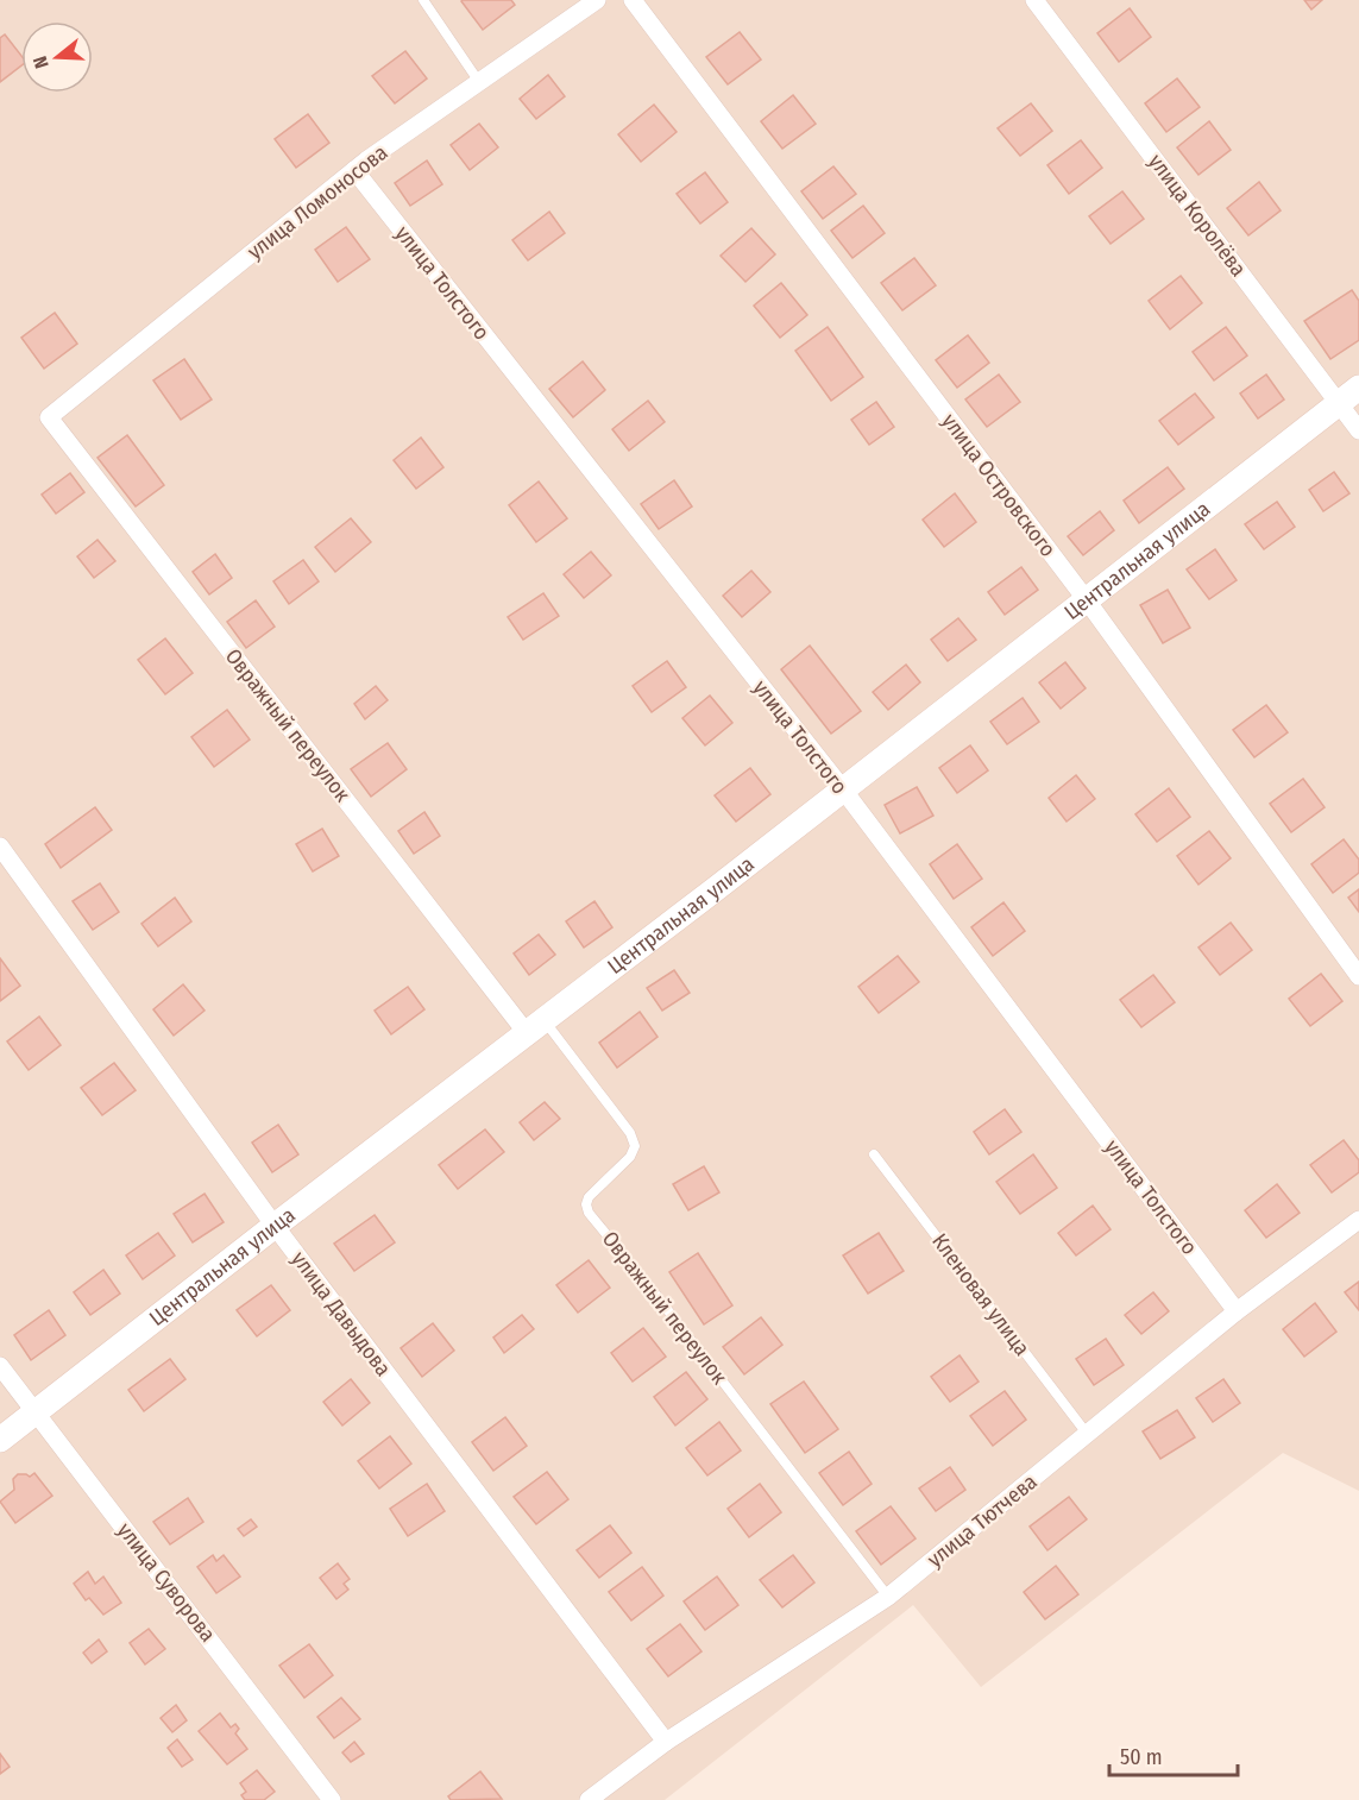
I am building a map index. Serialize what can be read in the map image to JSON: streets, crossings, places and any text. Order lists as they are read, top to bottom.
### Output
{
  "streets": {
    "street": [
      "улица Ломоносова",
      "улица Королёва",
      "улица Толстого",
      "улица Островского",
      "Центральная улица",
      "Овражный переулок",
      "улица Давыдова",
      "улица Тютчева",
      "улица Суворова"
    ],
    "lane": ["Кленовая улица"]
  },
  "crossings": [
    ["улица Ломоносова", "улица Толстого"],
    ["улица Ломоносова", "Овражный переулок"],
    ["улица Королёва", "Центральная улица"],
    ["улица Толстого", "Центральная улица"],
    ["улица Толстого", "улица Тютчева"],
    ["улица Островского", "Центральная улица"],
    ["Центральная улица", "Овражный переулок"],
    ["Центральная улица", "улица Давыдова"],
    ["Центральная улица", "улица Суворова"],
    ["Овражный переулок", "улица Тютчева"],
    ["Кленовая улица", "улица Тютчева"],
    ["улица Давыдова", "улица Тютчева"]
  ],
  "scale_bar": "50 m",
  "north": "left"
}
